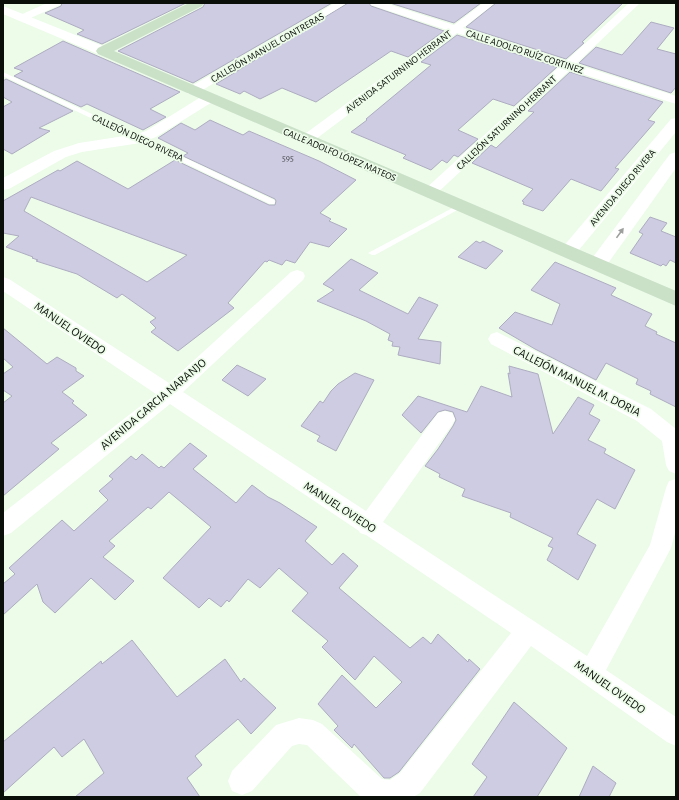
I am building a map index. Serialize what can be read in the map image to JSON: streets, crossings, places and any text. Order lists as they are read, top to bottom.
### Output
{
  "streets": {
    "main road": ["CALLE ADOLFO LÓPEZ MATEOS"],
    "street": [
      "CALLEJÓN MANUEL CONTRERAS",
      "CALLE ADOLFO RUÍZ CORTINEZ",
      "AVENIDA SATURNINO HERRANT",
      "CALLEJÓN SATURNINO HERRANT",
      "AVENIDA DIEGO RIVERA",
      "MANUEL OVIEDO",
      "CALLEJÓN MANUEL M. DORIA",
      "AVENIDA GARCIA NARANJO"
    ],
    "lane": ["CALLEJÓN DIEGO RIVERA"]
  },
  "crossings": [
    ["CALLEJÓN MANUEL CONTRERAS", "CALLE ADOLFO LÓPEZ MATEOS"],
    ["CALLE ADOLFO RUÍZ CORTINEZ", "AVENIDA SATURNINO HERRANT"],
    ["CALLE ADOLFO RUÍZ CORTINEZ", "CALLEJÓN SATURNINO HERRANT"],
    ["AVENIDA SATURNINO HERRANT", "CALLE ADOLFO LÓPEZ MATEOS"],
    ["CALLEJÓN SATURNINO HERRANT", "CALLE ADOLFO LÓPEZ MATEOS"],
    ["CALLE ADOLFO LÓPEZ MATEOS", "AVENIDA DIEGO RIVERA"],
    ["MANUEL OVIEDO", "AVENIDA GARCIA NARANJO"]
  ],
  "house_numbers": ["595"]
}
